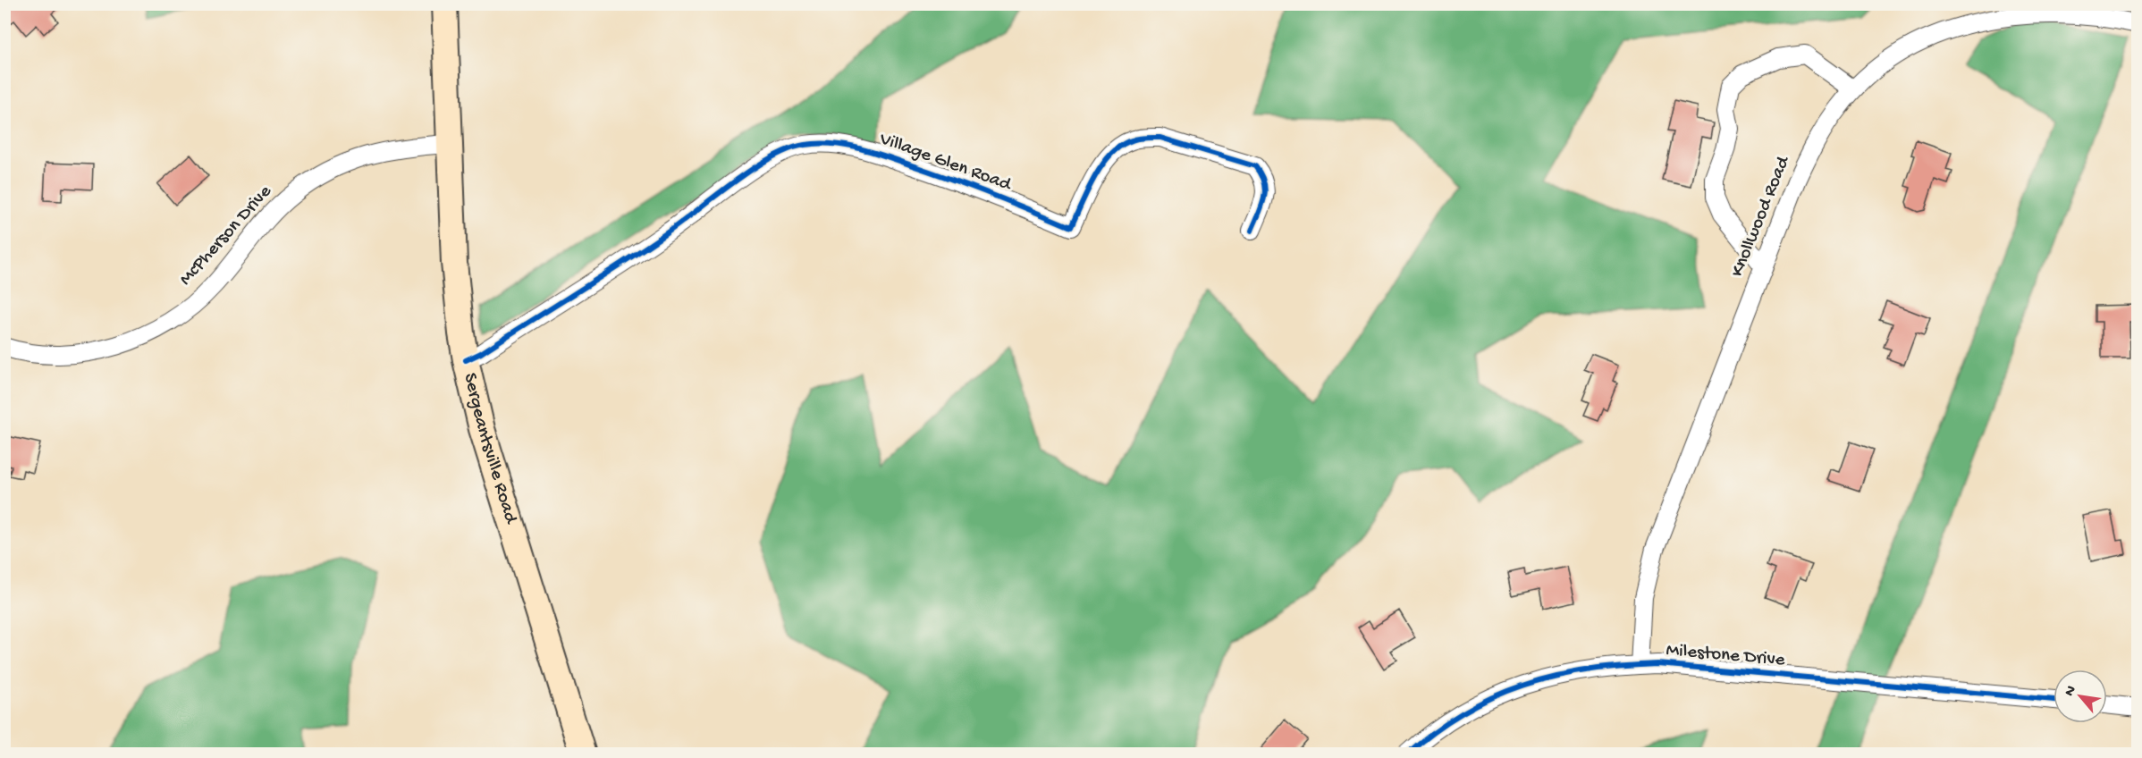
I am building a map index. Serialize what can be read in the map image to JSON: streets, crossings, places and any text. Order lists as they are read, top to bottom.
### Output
{
  "streets": {
    "main road": ["Sergeantsville Road"],
    "street": [
      "Village Glen Road",
      "Knollwood Road",
      "McPherson Drive",
      "Milestone Drive"
    ]
  },
  "crossings": [
    ["Village Glen Road", "Sergeantsville Road"],
    ["Knollwood Road", "Milestone Drive"],
    ["McPherson Drive", "Sergeantsville Road"]
  ],
  "north": "top left"
}
